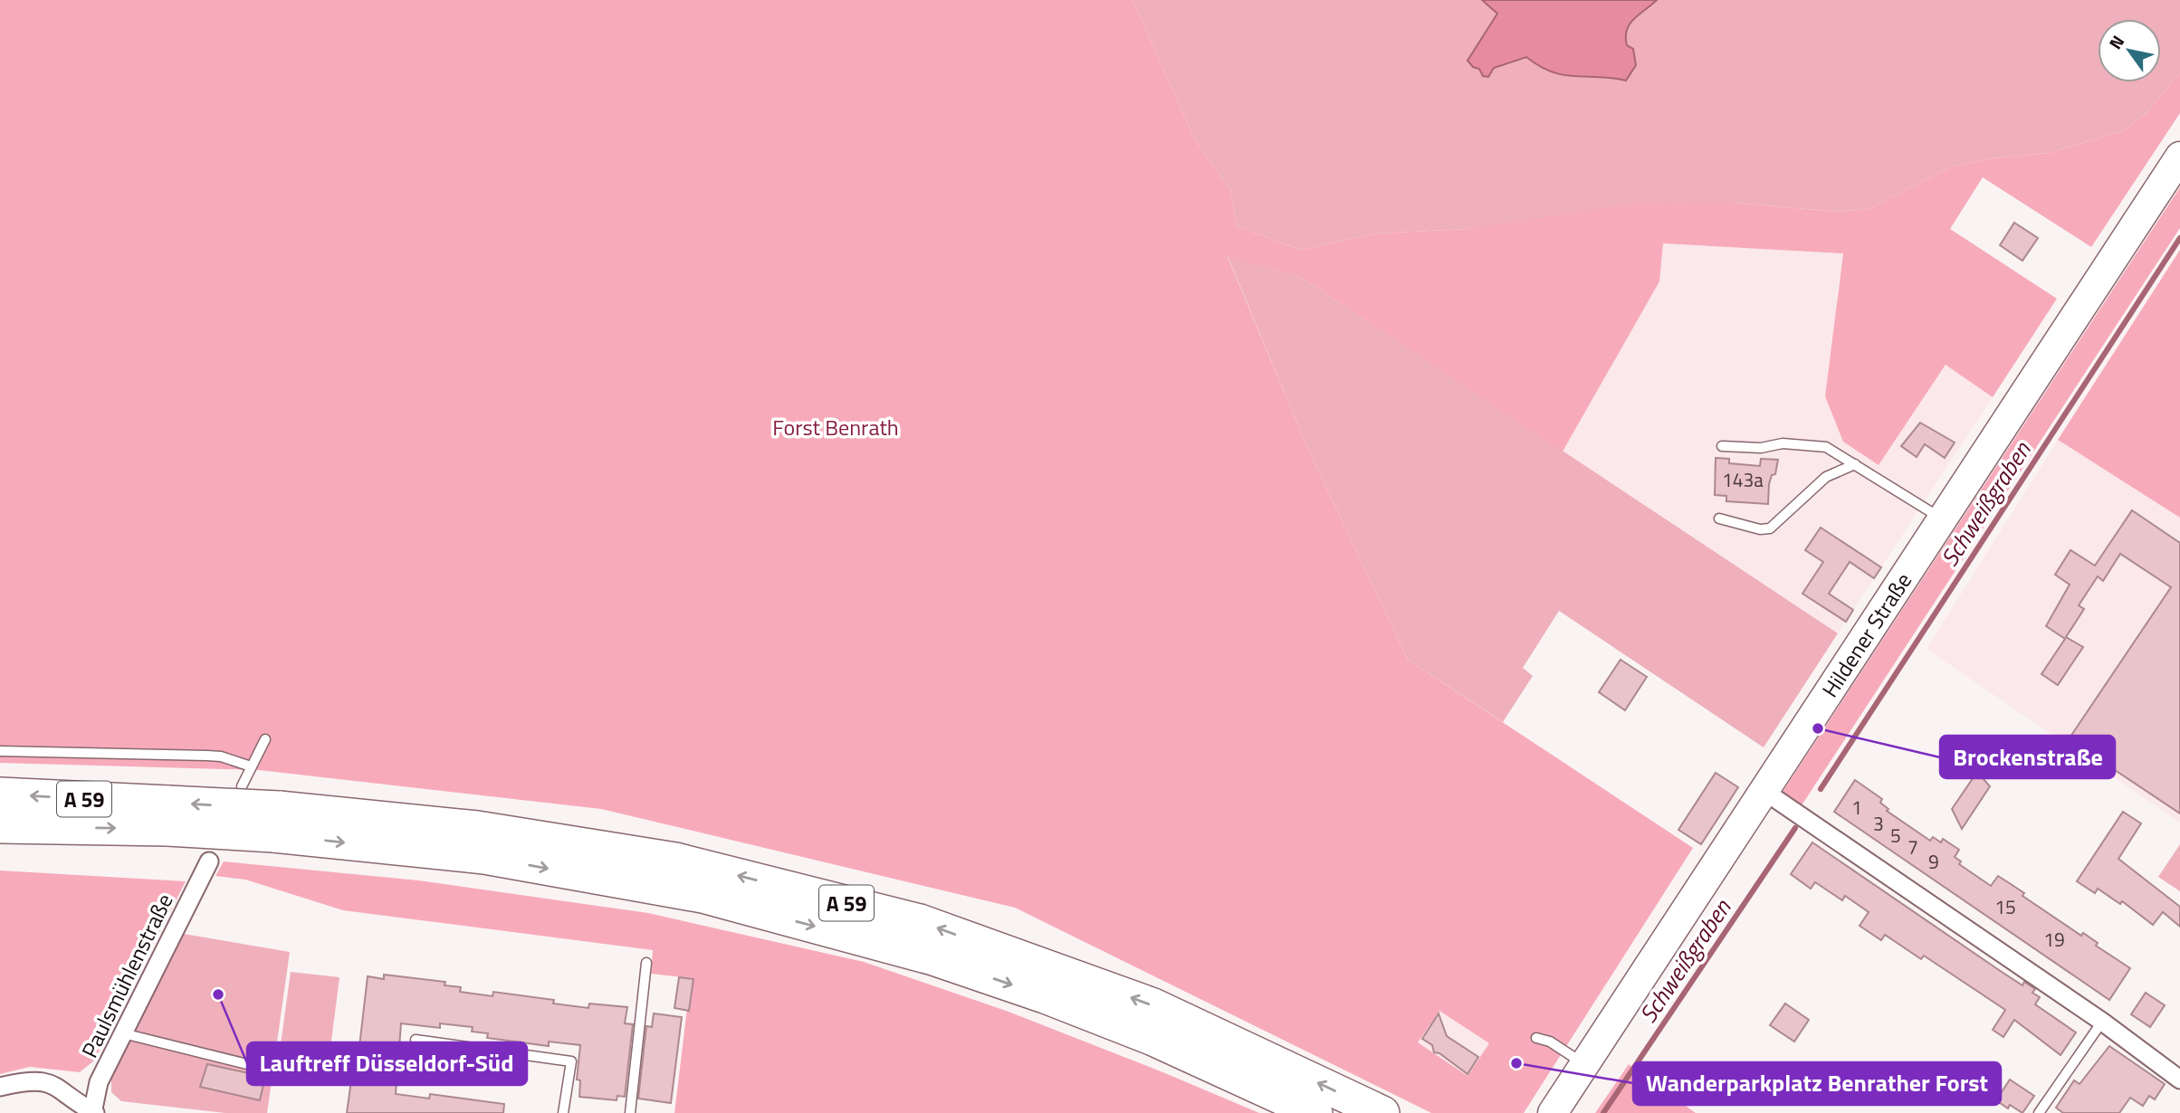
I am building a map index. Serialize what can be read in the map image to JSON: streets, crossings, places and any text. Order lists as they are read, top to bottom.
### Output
{
  "streets": {
    "highway": ["A 59"],
    "main road": ["Hildener Straße"],
    "street": ["Paulsmühlenstraße"]
  },
  "water": ["Schweißgraben"],
  "parks": ["Forst Benrath"],
  "places": ["Brockenstraße", "Lauftreff Düsseldorf-Süd", "Wanderparkplatz Benrather Forst"],
  "house_numbers": [
    "143a",
    "1",
    "3",
    "5",
    "7",
    "9",
    "15",
    "19"
  ],
  "north": "top left"
}
